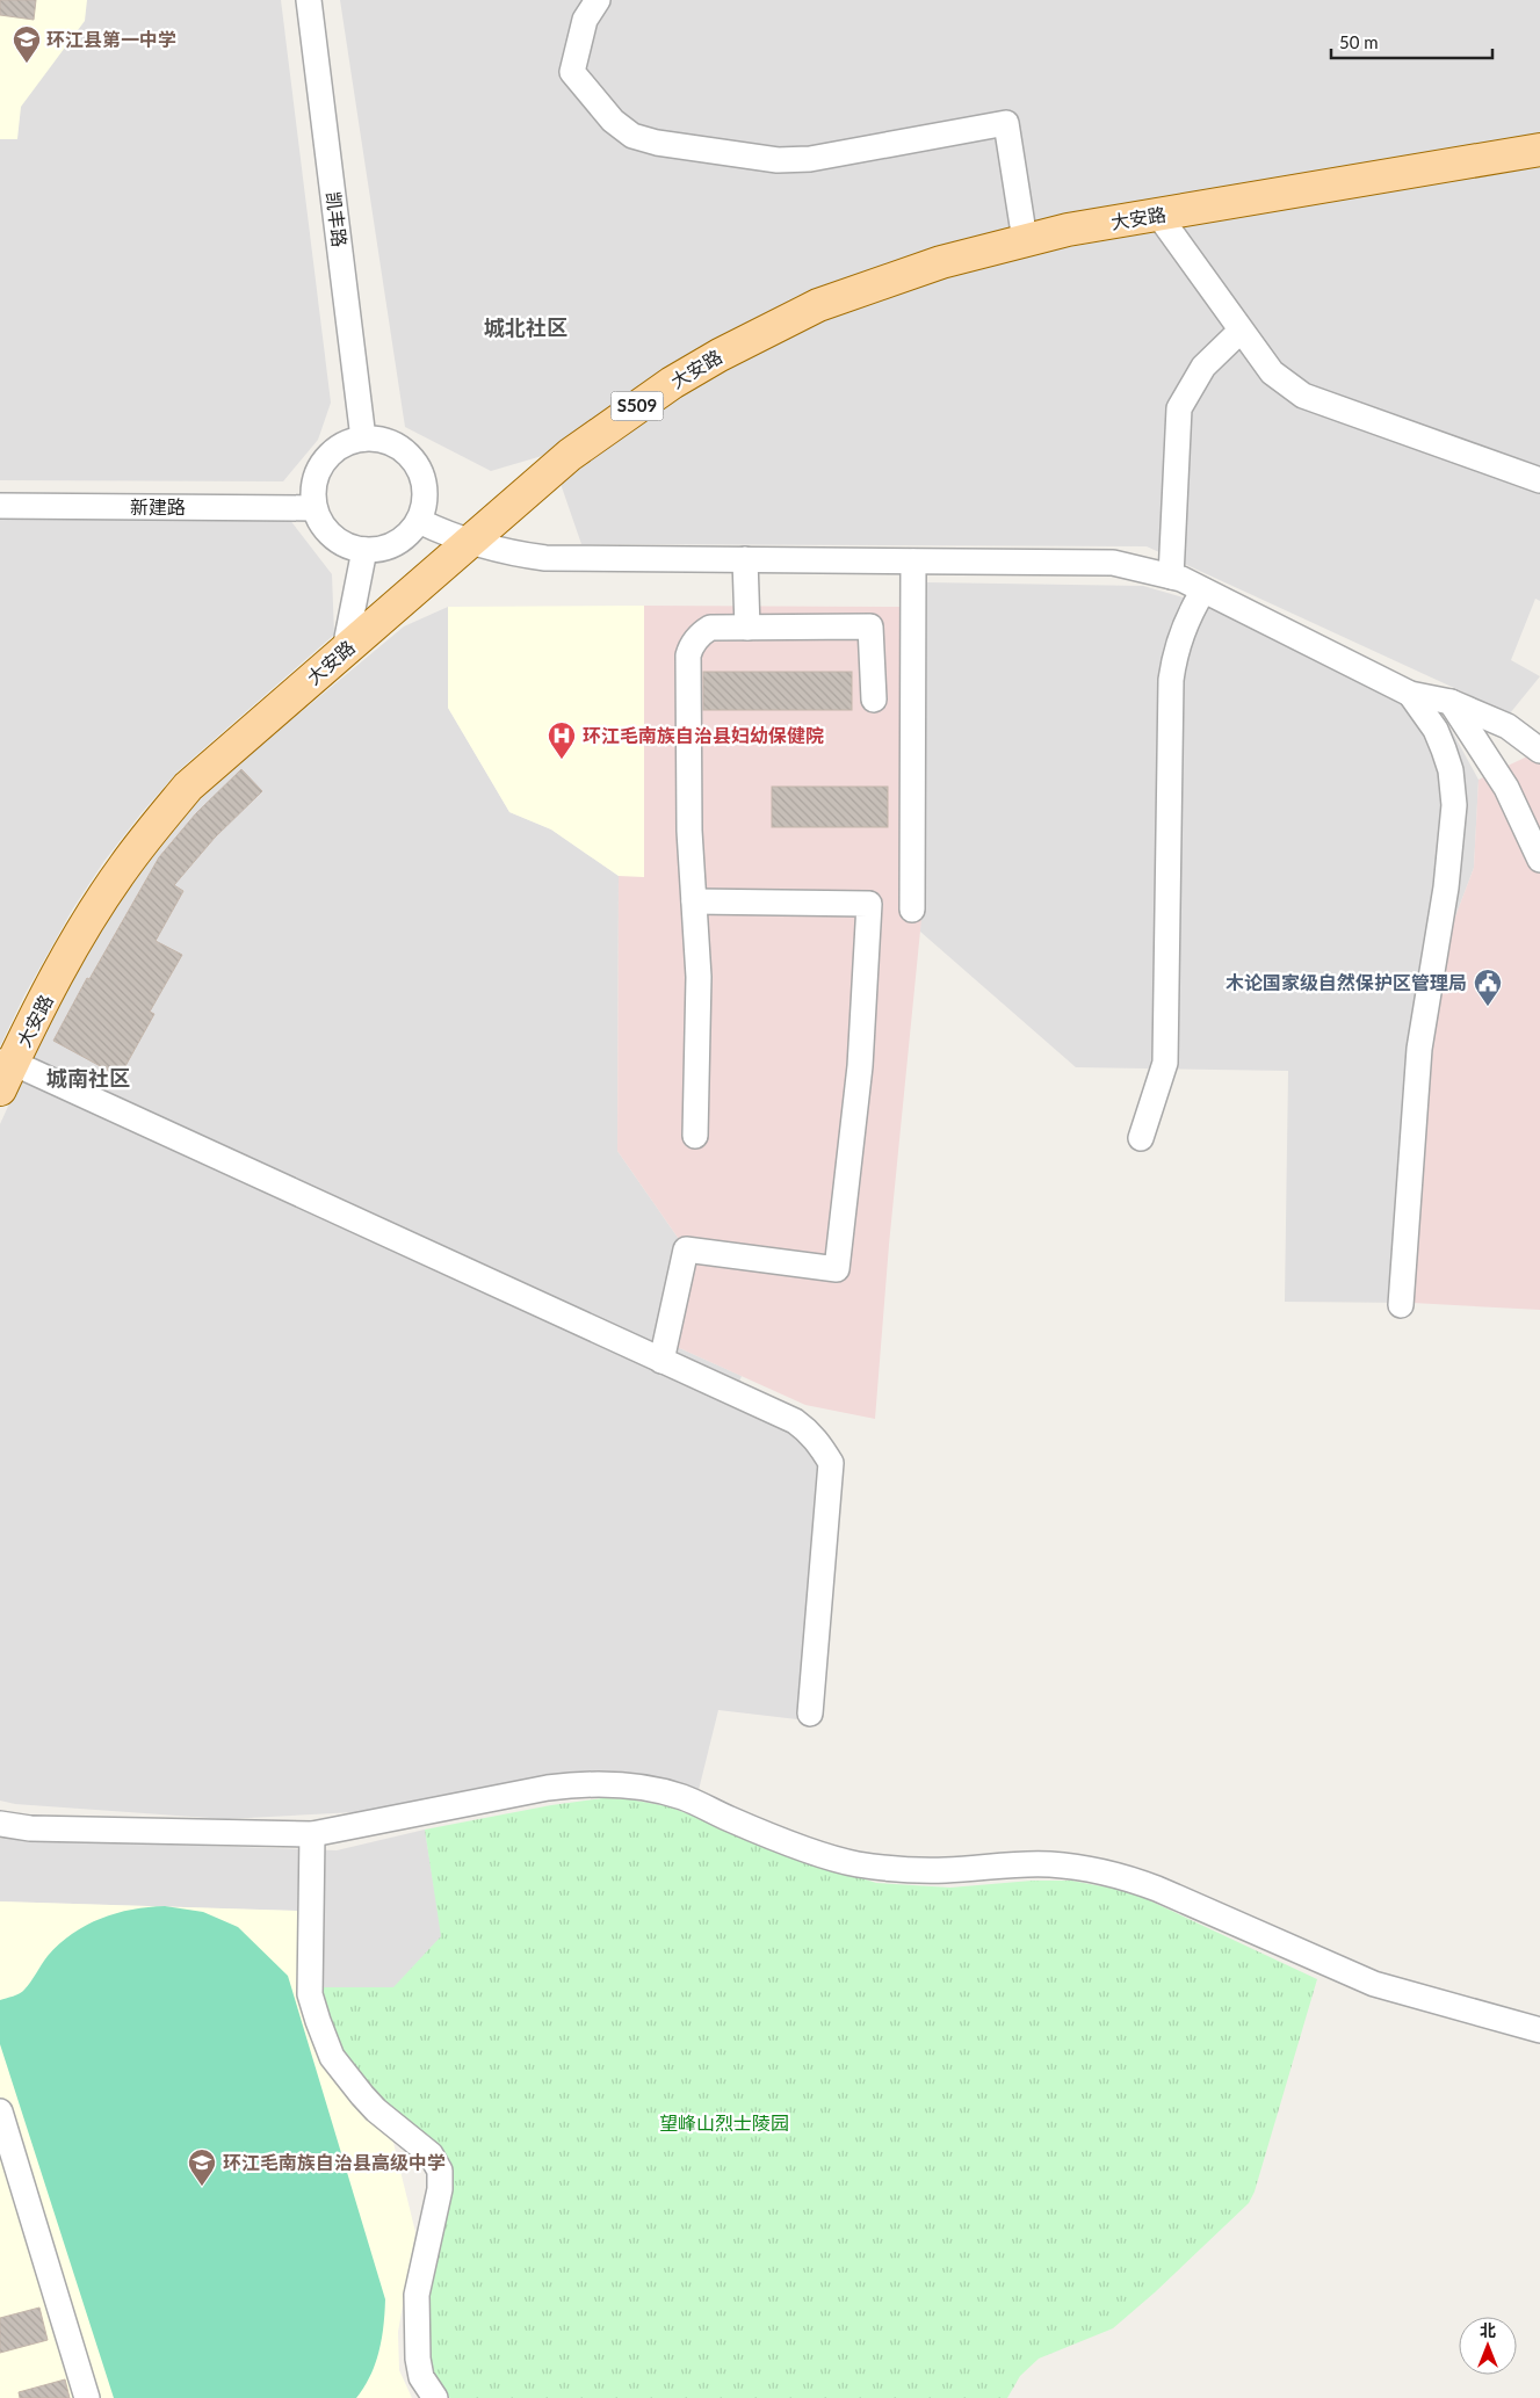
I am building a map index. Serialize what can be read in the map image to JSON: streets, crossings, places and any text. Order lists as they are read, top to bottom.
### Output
{
  "streets": {
    "main road": ["大安路", "S509"],
    "street": ["凯丰路", "新建路"]
  },
  "crossings": [
    ["凯丰路", "新建路"]
  ],
  "districts": ["城北社区", "城南社区"],
  "parks": ["望峰山烈士陵园"],
  "places": {
    "school or university": ["环江县第一中学", "环江毛南族自治县高级中学"],
    "hospital": ["环江毛南族自治县妇幼保健院"],
    "public building": ["木论国家级自然保护区管理局"]
  },
  "scale_bar": "50 m",
  "north": "top"
}
